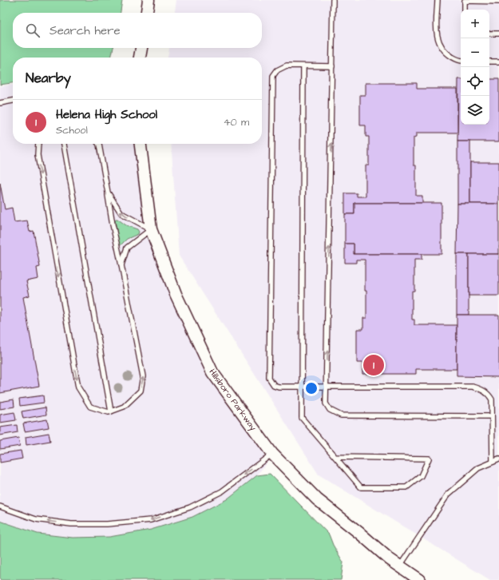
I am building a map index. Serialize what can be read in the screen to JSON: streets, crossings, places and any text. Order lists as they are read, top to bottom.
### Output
{
  "streets": {
    "street": ["Hillsboro Parkway"]
  },
  "page": {
    "map_buttons": ["+", "−"],
    "search": "Search here",
    "heading": "Nearby",
    "list": [
      {
        "mark": "1",
        "name": "Helena High School",
        "note": "School",
        "value": "40 m"
      }
    ],
    "pins": "1"
  }
}
